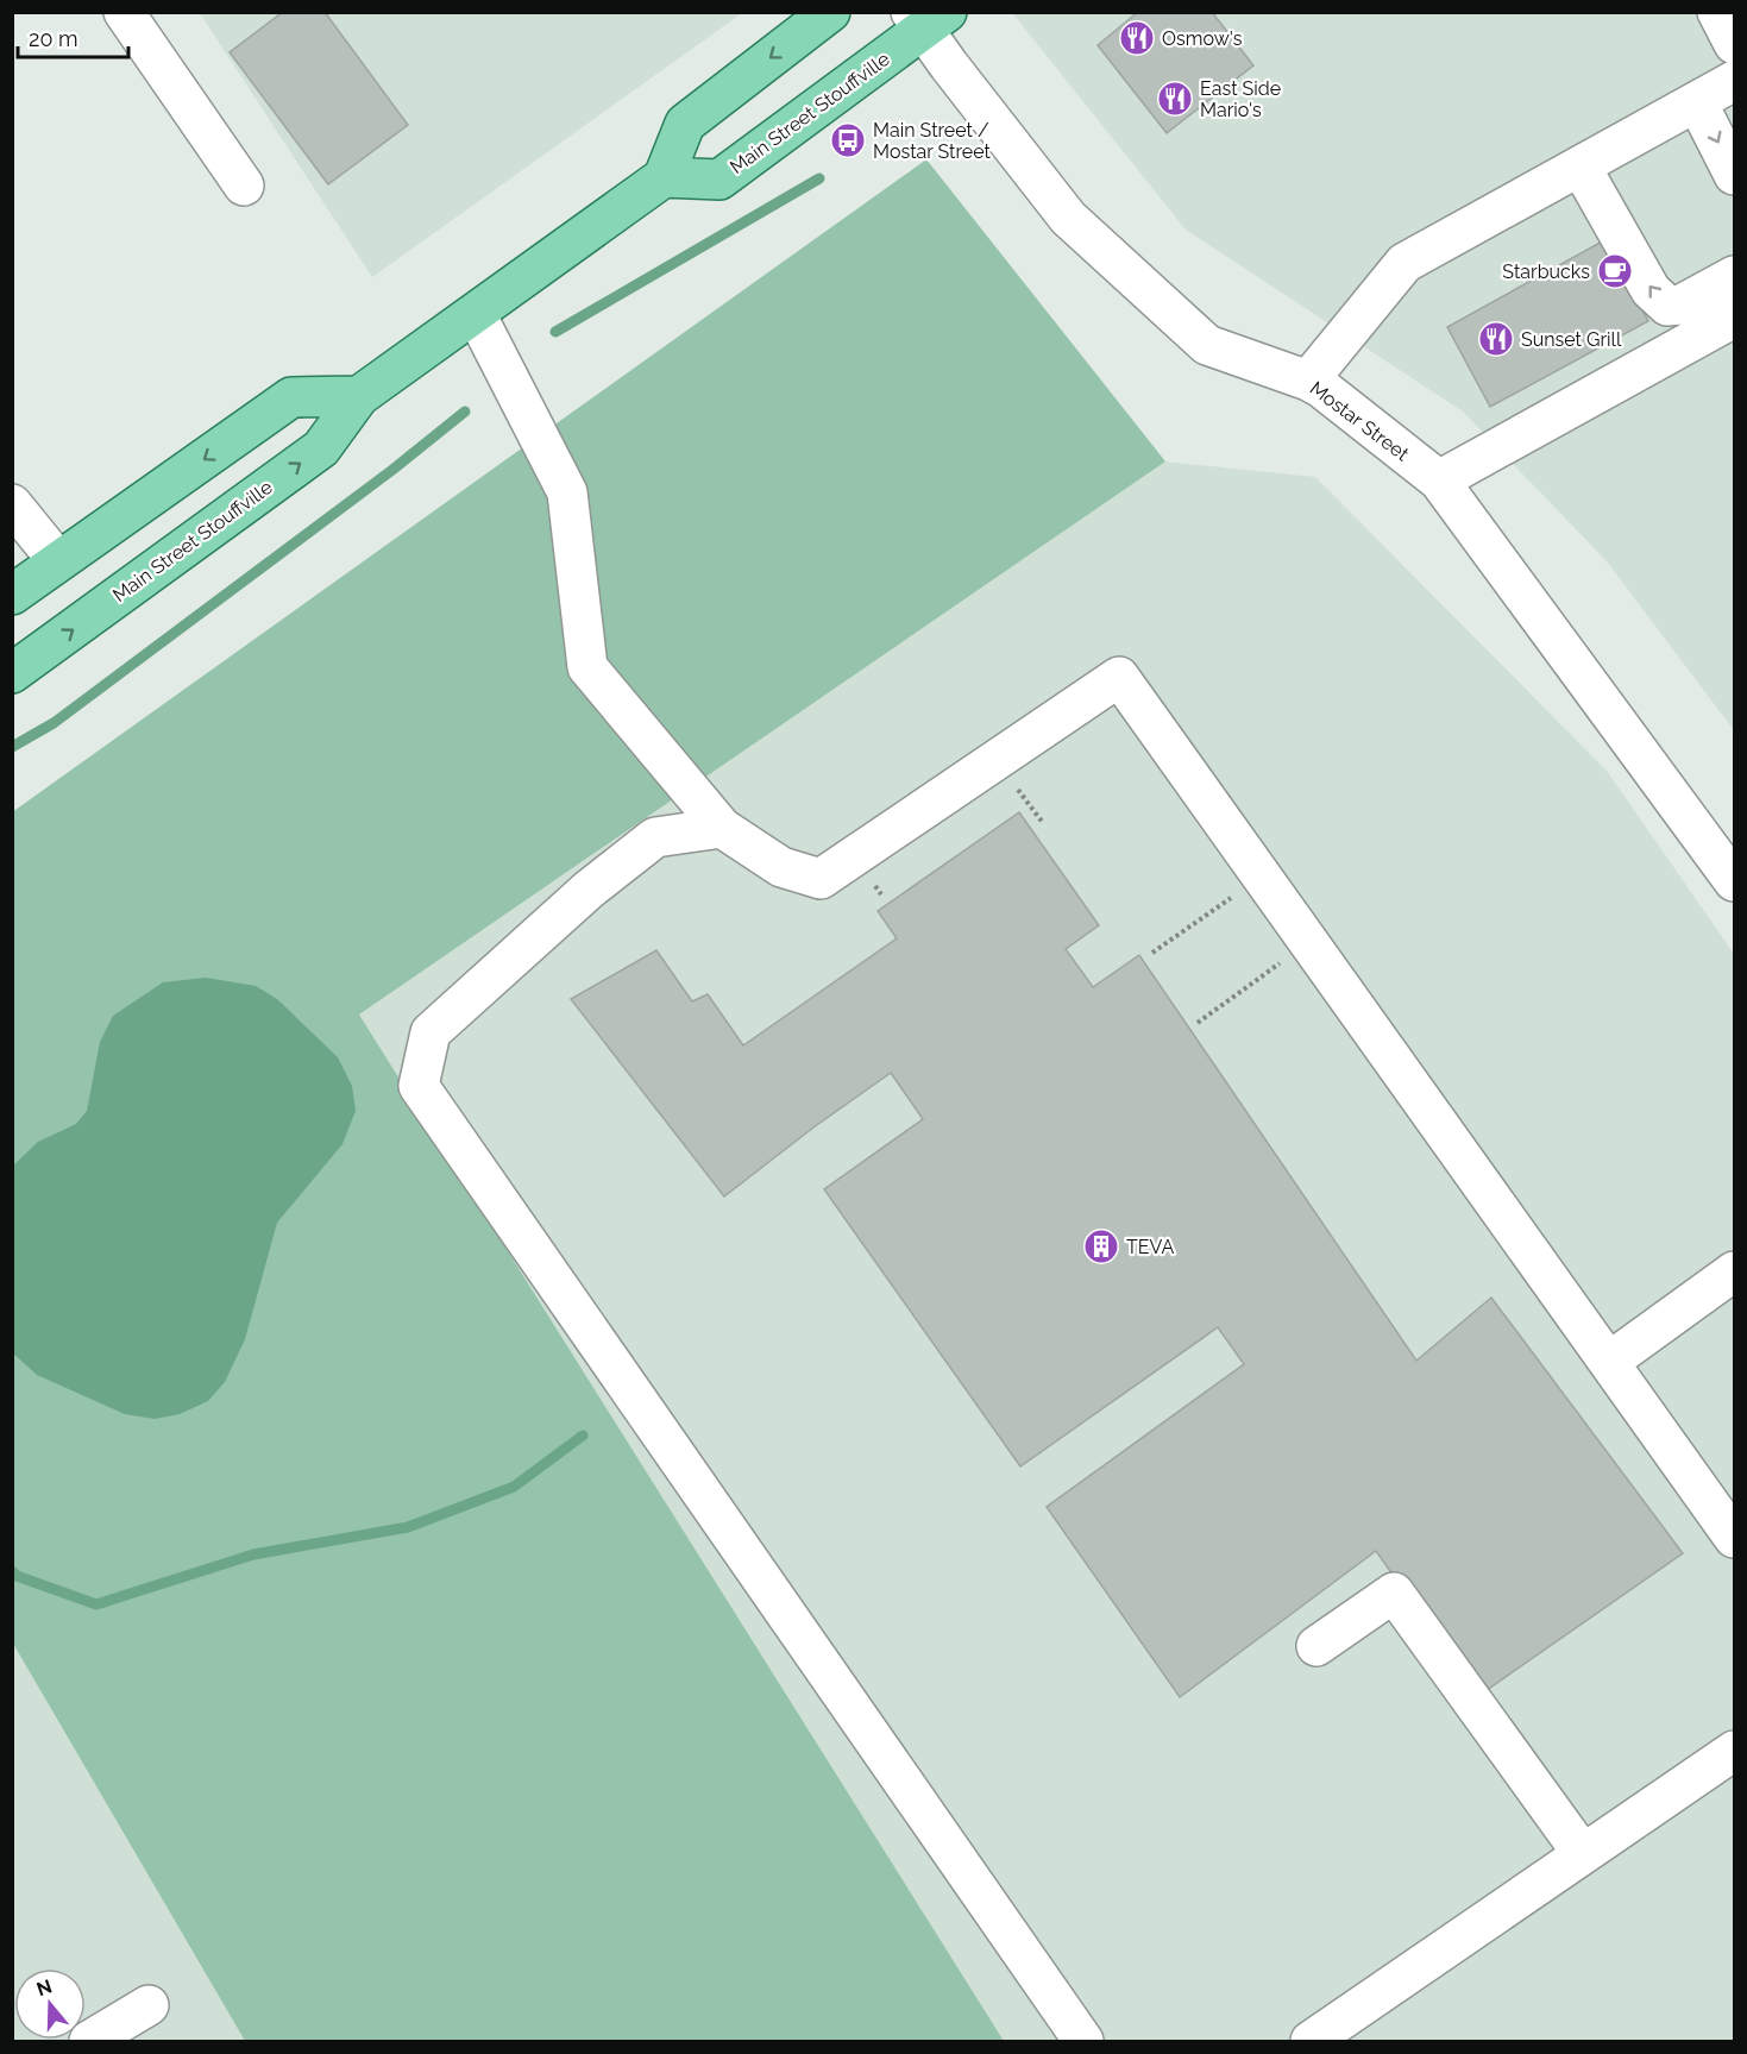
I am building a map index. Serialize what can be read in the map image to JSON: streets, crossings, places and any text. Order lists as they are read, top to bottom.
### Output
{
  "streets": {
    "main road": ["Main Street Stouffville"],
    "street": ["Mostar Street"]
  },
  "crossings": [
    ["Main Street Stouffville", "Mostar Street"]
  ],
  "places": {
    "restaurant": ["Osmow's", "East Side Mario's", "Sunset Grill"],
    "bus stop": ["Main Street / Mostar Street"],
    "cafe": ["Starbucks"],
    "building": ["TEVA"]
  },
  "scale_bar": "20 m",
  "north": "top"
}
